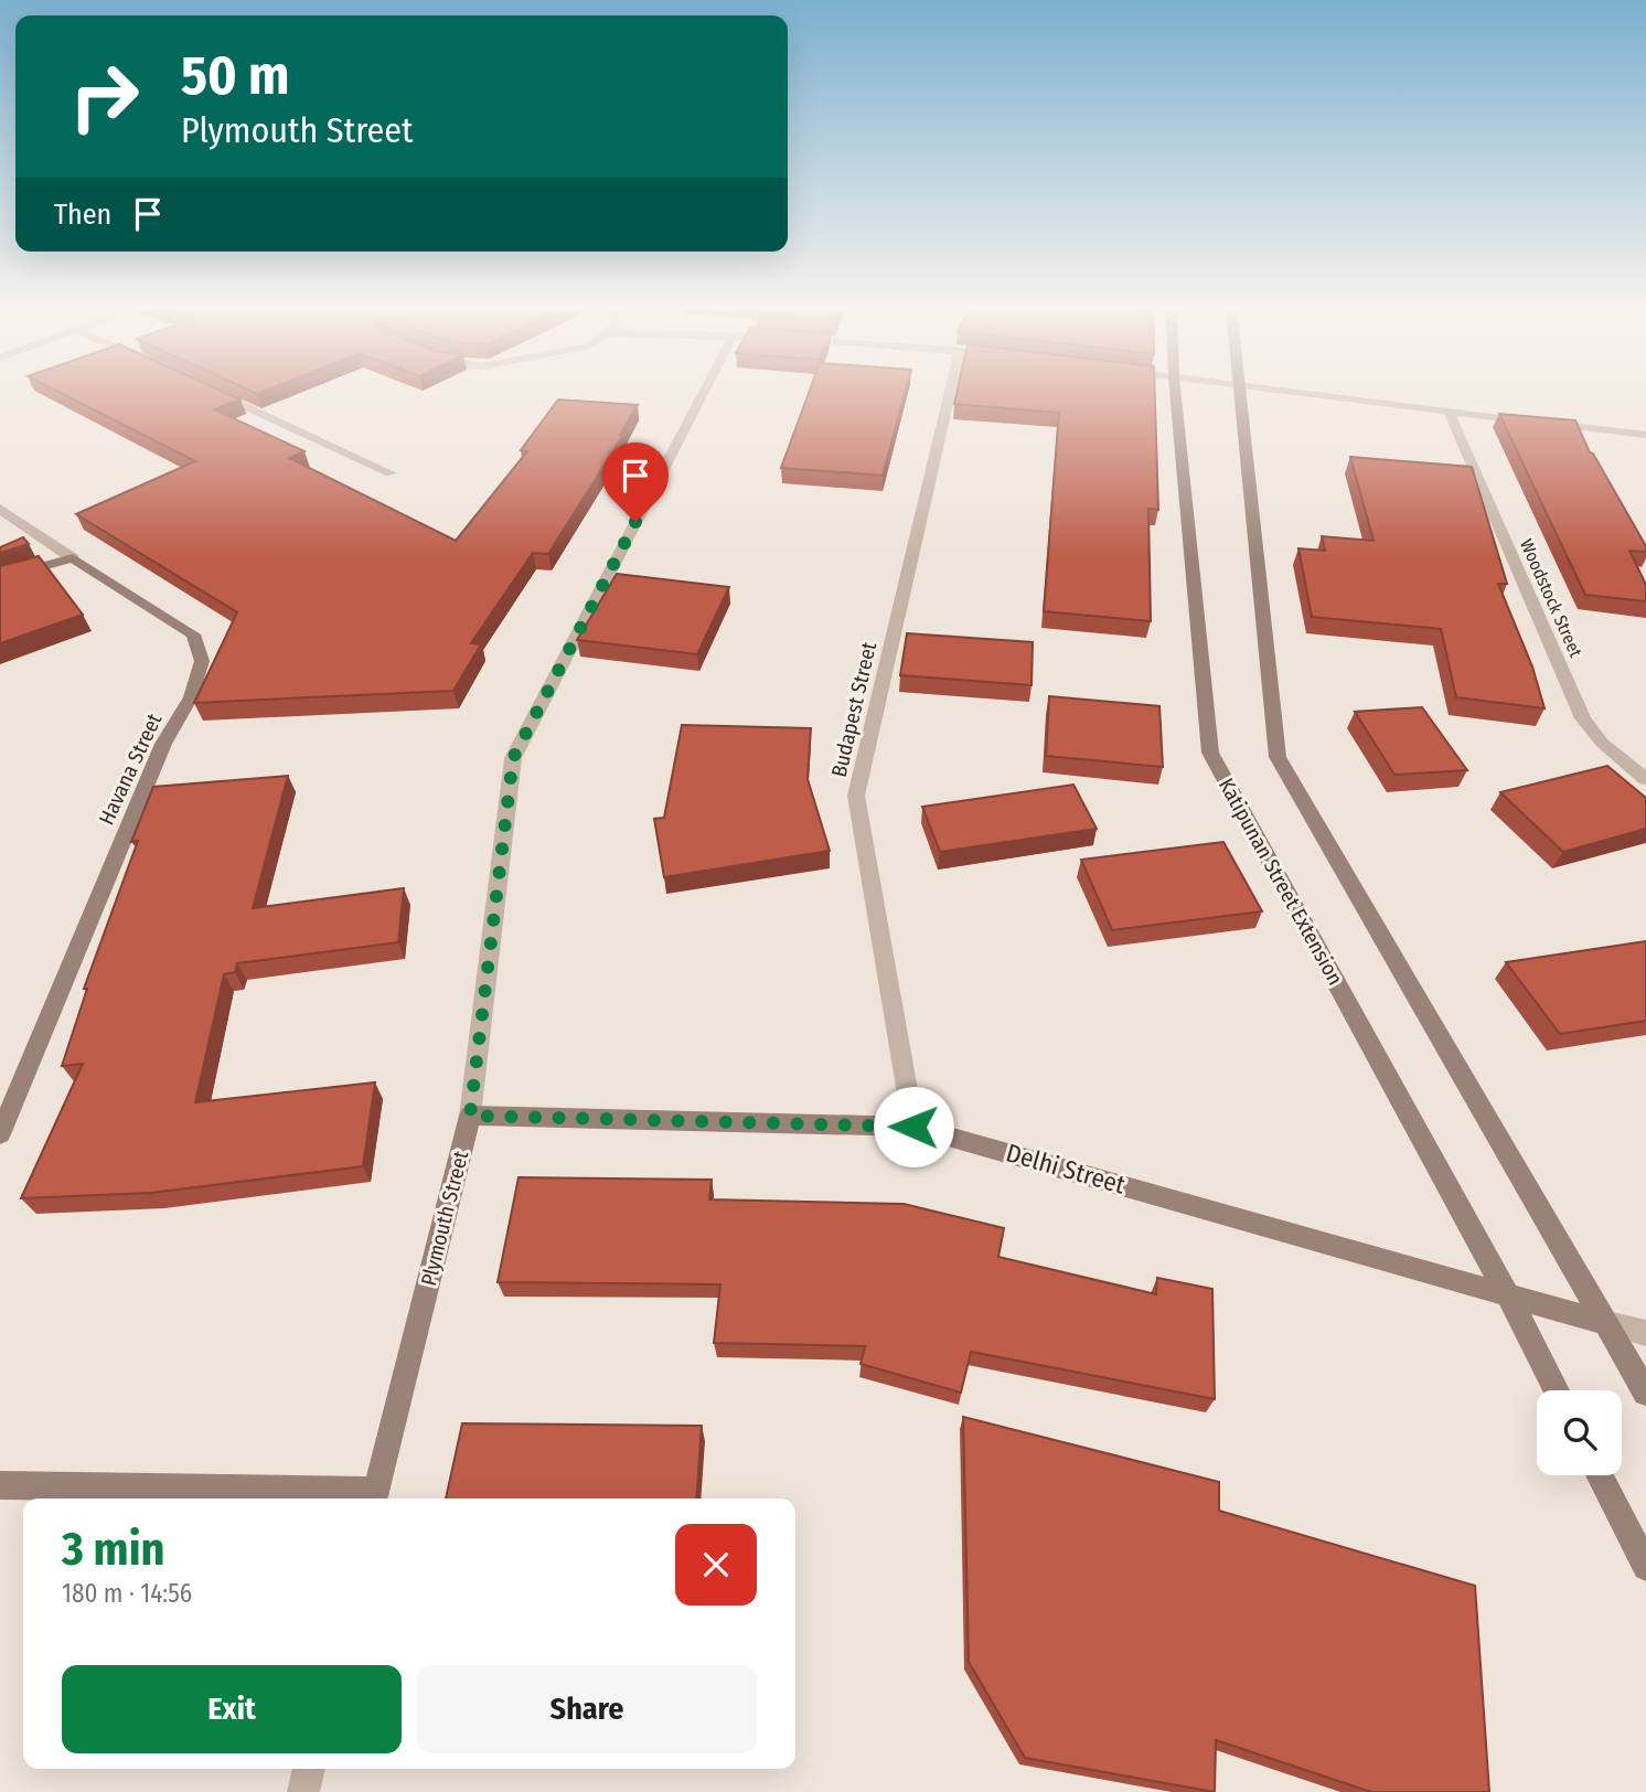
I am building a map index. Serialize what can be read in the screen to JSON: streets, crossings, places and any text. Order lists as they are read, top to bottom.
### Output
{
  "streets": {
    "street": [
      "Woodstock Street",
      "Budapest Street",
      "Havana Street",
      "Katipunan Street Extension",
      "Delhi Street",
      "Plymouth Street"
    ]
  },
  "crossings": [
    ["Budapest Street", "Delhi Street"],
    ["Katipunan Street Extension", "Delhi Street"],
    ["Delhi Street", "Plymouth Street"]
  ],
  "page": {
    "turn": ["50 m", "Plymouth Street"],
    "then": "Then",
    "heading": ["3 min", "180 m · 14:56"],
    "buttons": ["Exit", "Share"]
  }
}
